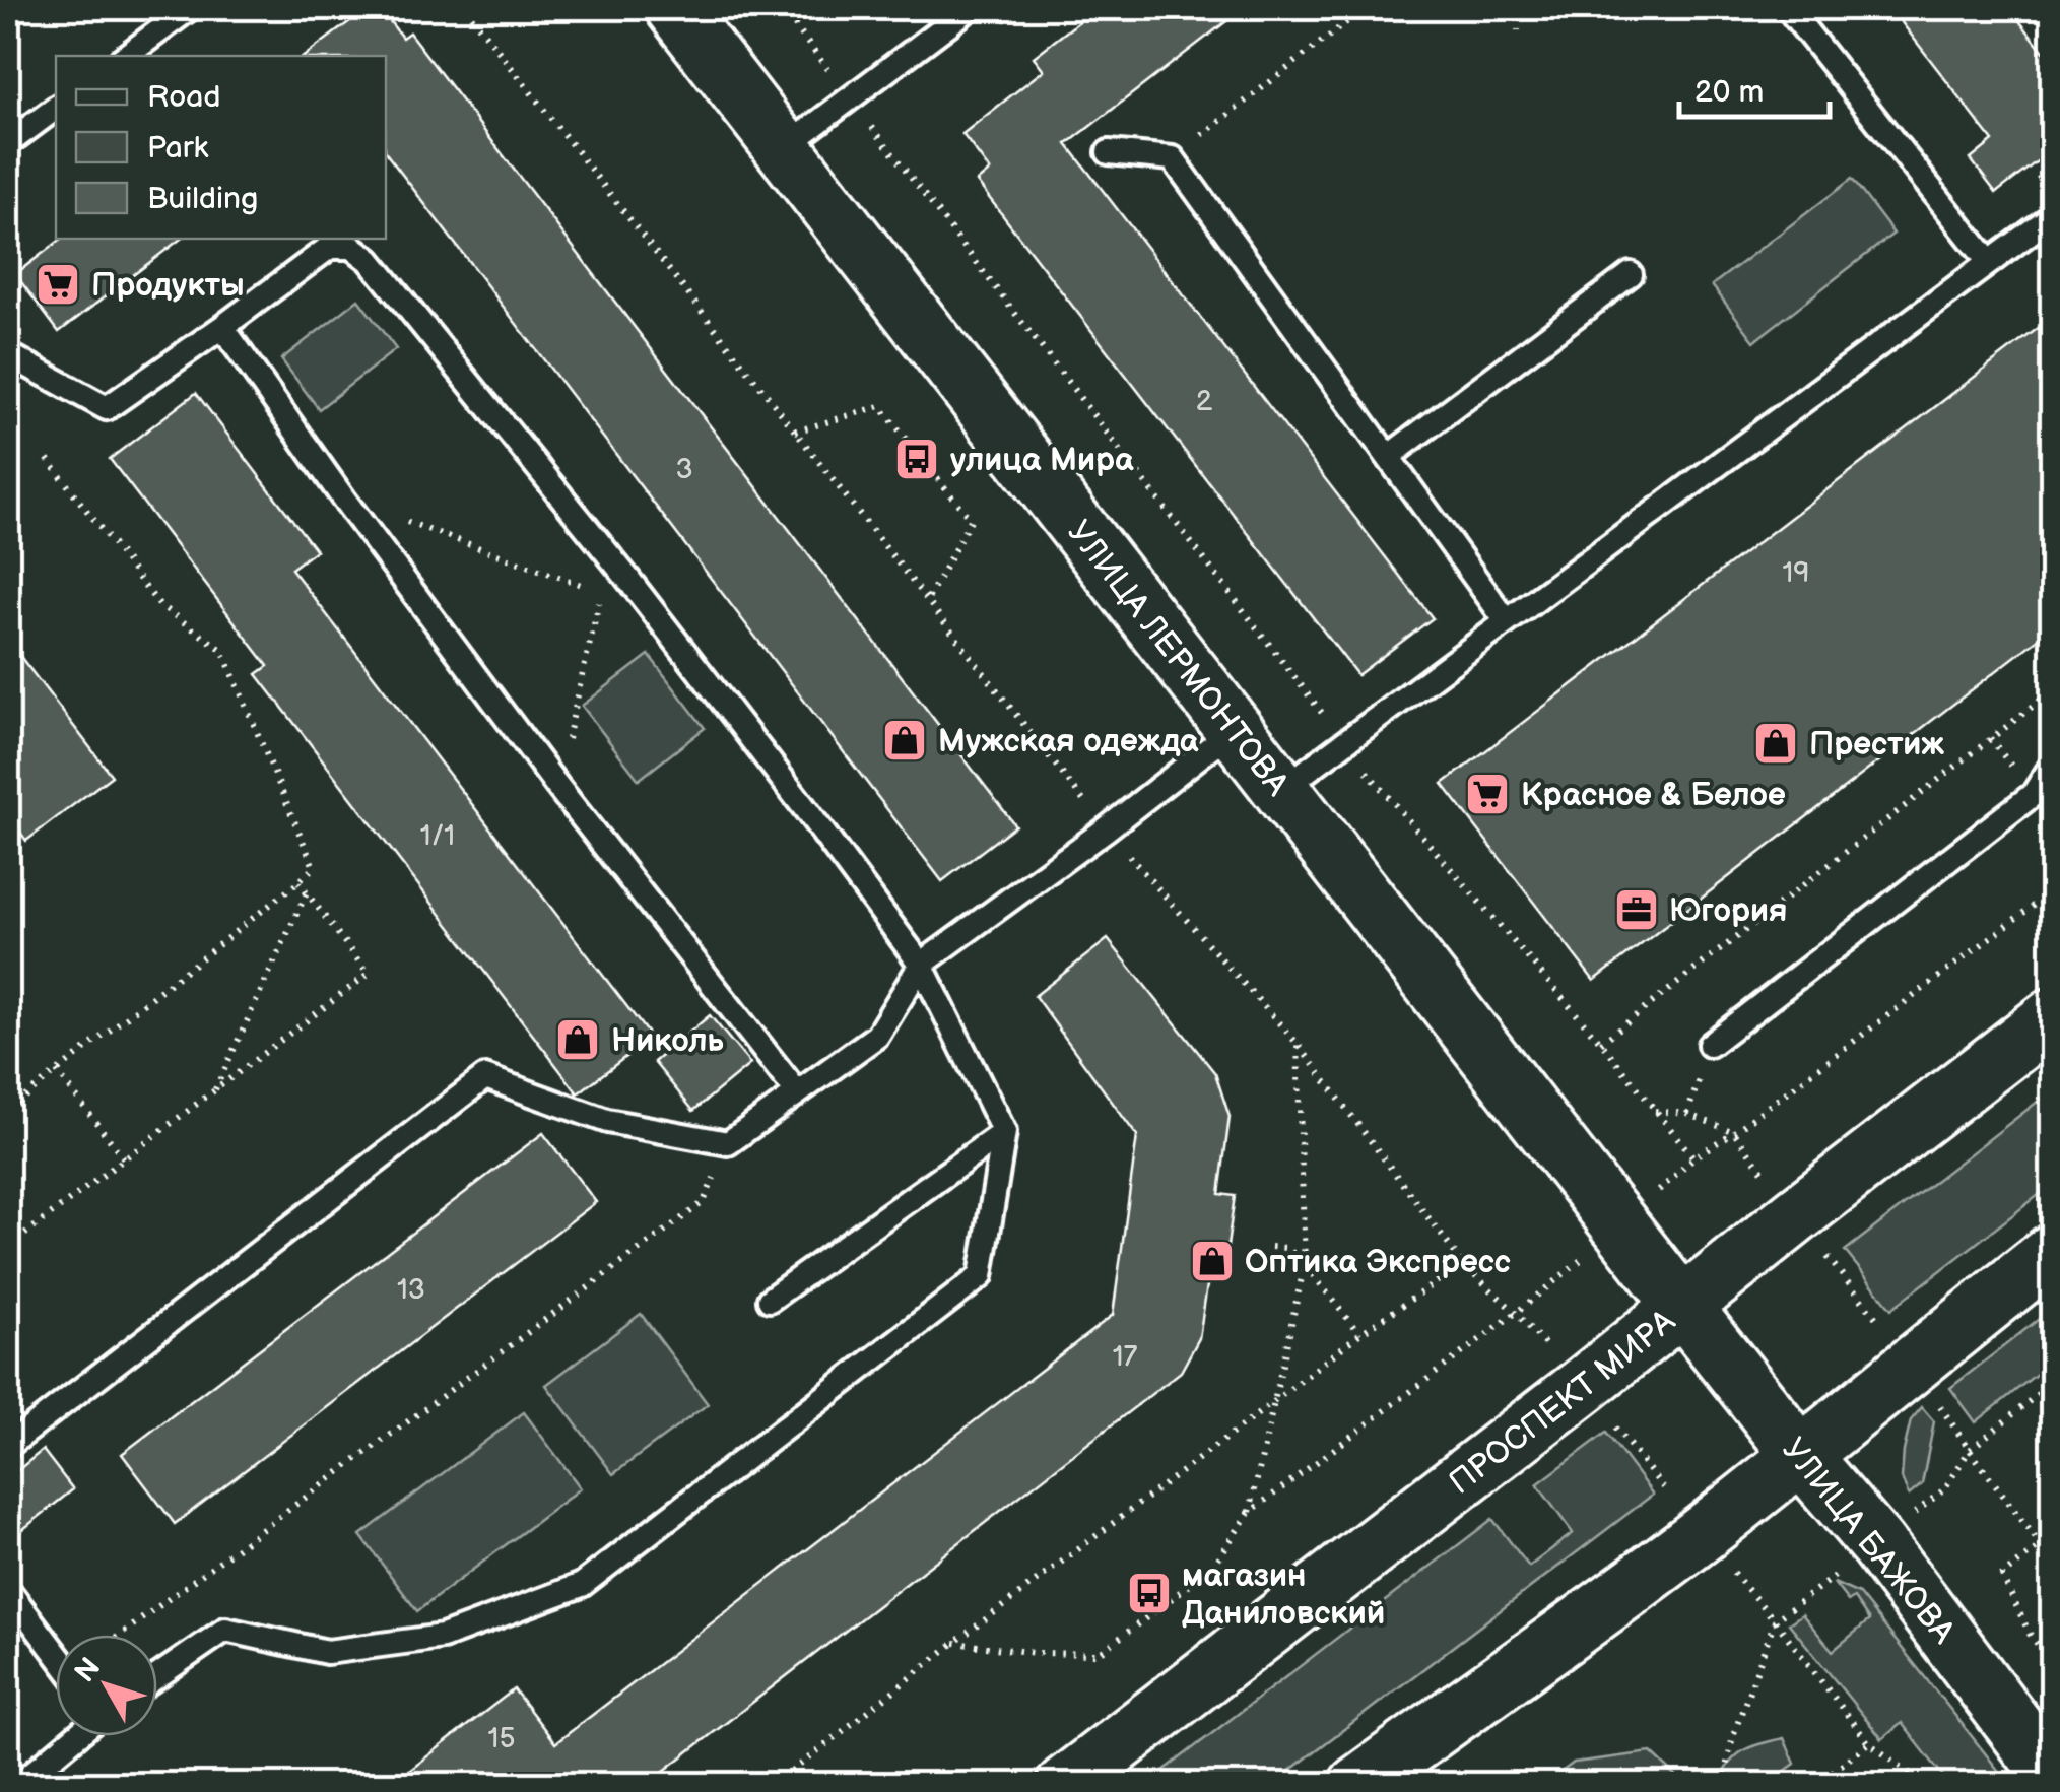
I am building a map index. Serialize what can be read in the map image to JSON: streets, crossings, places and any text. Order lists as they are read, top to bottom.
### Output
{
  "streets": {
    "main road": ["УЛИЦА ЛЕРМОНТОВА", "ПРОСПЕКТ МИРА", "УЛИЦА БАЖОВА"]
  },
  "crossings": [
    ["УЛИЦА ЛЕРМОНТОВА", "ПРОСПЕКТ МИРА"],
    ["УЛИЦА ЛЕРМОНТОВА", "УЛИЦА БАЖОВА"],
    ["ПРОСПЕКТ МИРА", "УЛИЦА БАЖОВА"]
  ],
  "places": {
    "supermarket": ["Продукты", "Красное & Белое"],
    "bus stop": ["улица Мира", "магазин Даниловский"],
    "shop": [
      "Мужская одежда",
      "Престиж",
      "Николь",
      "Оптика Экспресс"
    ],
    "office": ["Югория"]
  },
  "house_numbers": [
    "2",
    "3",
    "19",
    "1/1",
    "13",
    "17",
    "15"
  ],
  "legend": ["Road", "Park", "Building"],
  "scale_bar": "20 m",
  "north": "top left"
}
